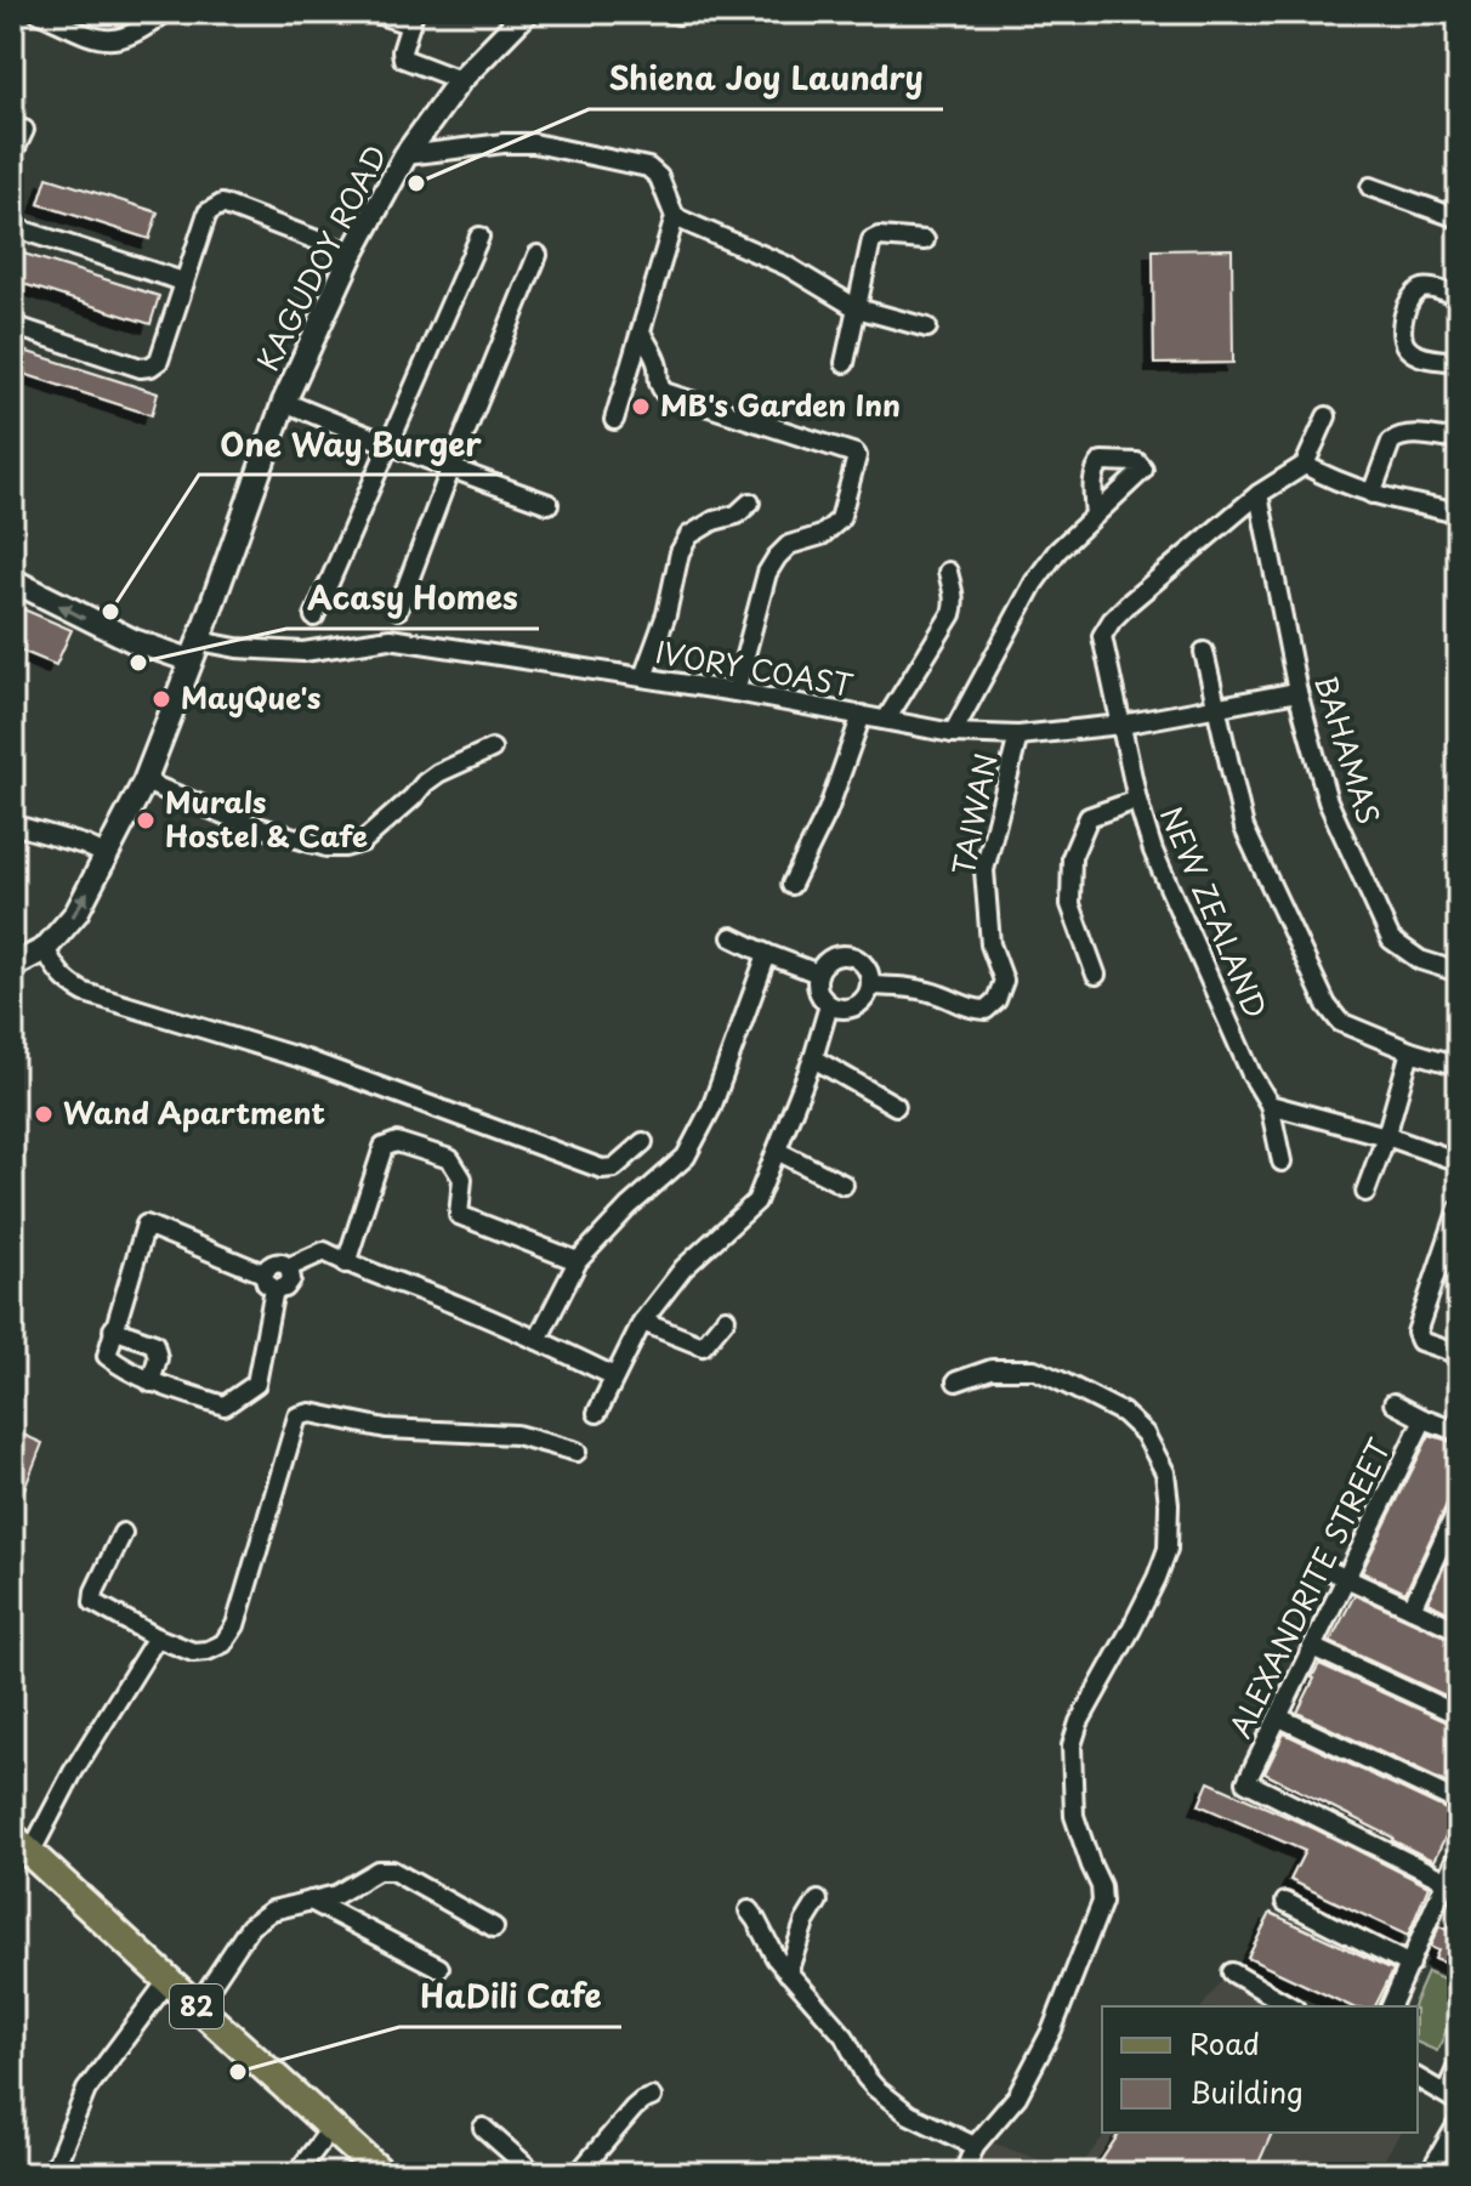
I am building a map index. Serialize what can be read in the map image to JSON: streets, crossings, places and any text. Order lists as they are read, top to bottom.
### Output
{
  "streets": {
    "main road": ["82"],
    "street": [
      "KAGUDOY ROAD",
      "IVORY COAST",
      "BAHAMAS",
      "TAIWAN",
      "NEW ZEALAND",
      "ALEXANDRITE STREET"
    ]
  },
  "crossings": [
    ["KAGUDOY ROAD", "IVORY COAST"],
    ["IVORY COAST", "BAHAMAS"],
    ["IVORY COAST", "TAIWAN"],
    ["IVORY COAST", "NEW ZEALAND"],
    ["BAHAMAS", "NEW ZEALAND"]
  ],
  "places": [
    "Shiena Joy Laundry",
    "MB's Garden Inn",
    "One Way Burger",
    "Acasy Homes",
    "MayQue's",
    "Murals Hostel & Cafe",
    "Wand Apartment",
    "HaDili Cafe"
  ],
  "legend": ["Road", "Building"]
}
